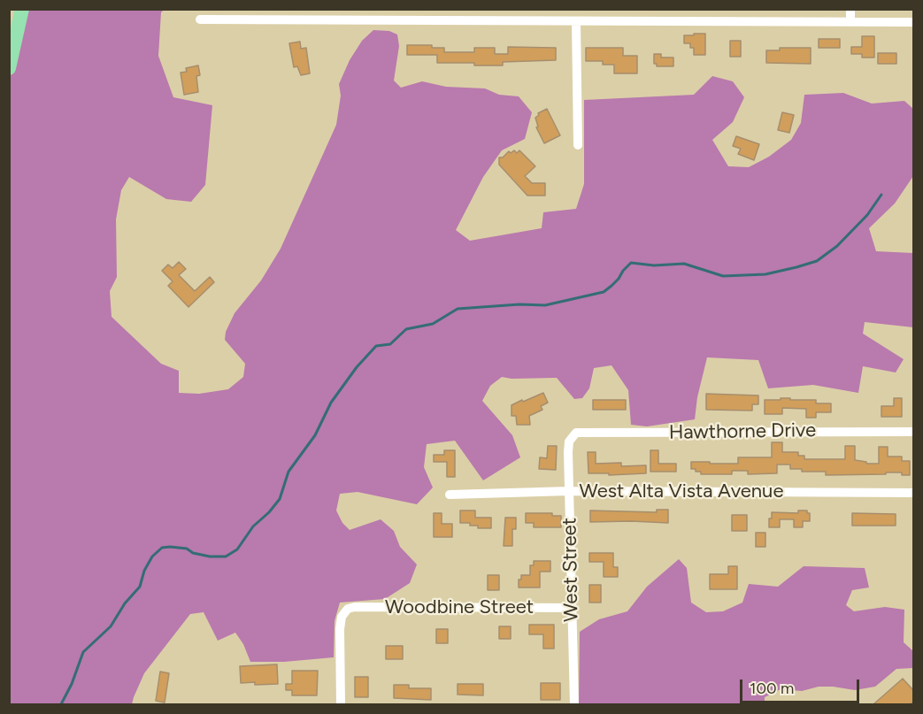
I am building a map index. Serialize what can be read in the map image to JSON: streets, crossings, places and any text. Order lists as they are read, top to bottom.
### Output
{
  "streets": {
    "street": [
      "Hawthorne Drive",
      "West Alta Vista Avenue",
      "West Street",
      "Woodbine Street"
    ]
  },
  "crossings": [
    ["Hawthorne Drive", "West Street"],
    ["West Alta Vista Avenue", "West Street"],
    ["West Street", "Woodbine Street"]
  ],
  "scale_bar": "100 m"
}
